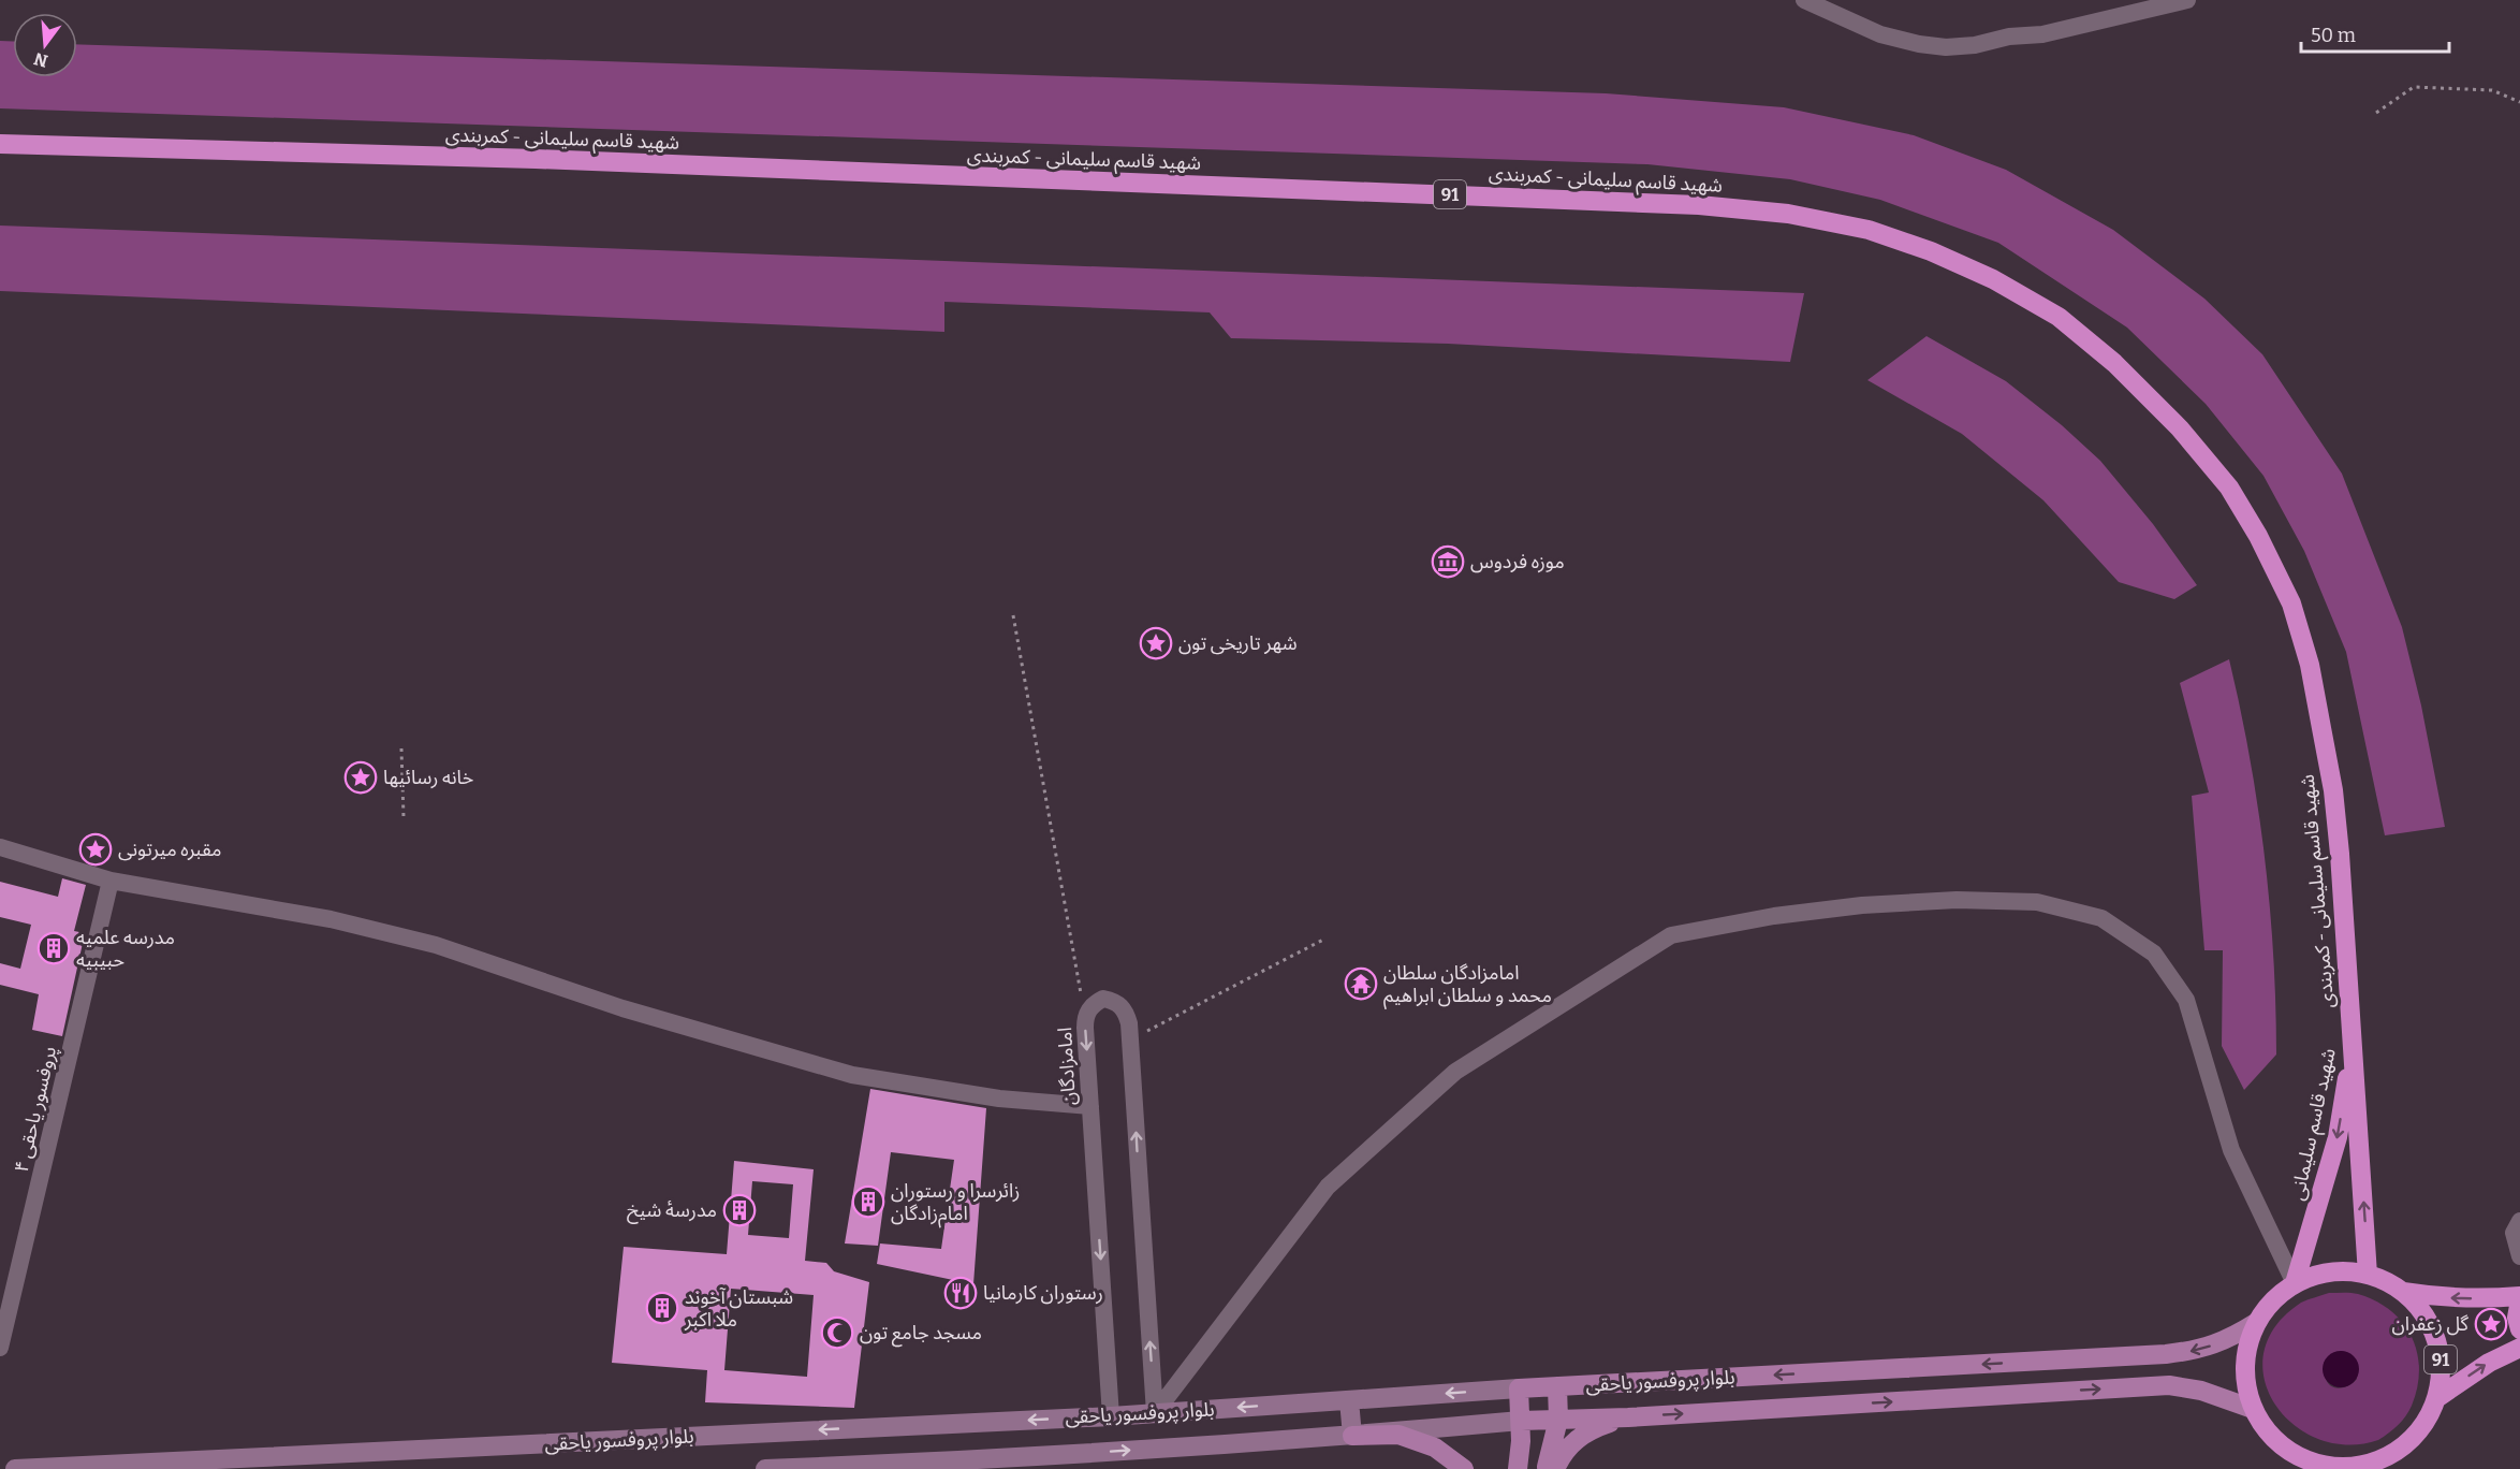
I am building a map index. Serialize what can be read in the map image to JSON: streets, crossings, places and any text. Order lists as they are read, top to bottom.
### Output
{
  "streets": {
    "highway": ["شهید قاسم سلیمانی - کمربندی", "91", "شهید قاسم سلیمانی"],
    "main road": ["بلوار پروفسور یاحقی"],
    "street": ["امامزادگان", "پروفسور یاحقی ۴"]
  },
  "crossings": [
    ["شهید قاسم سلیمانی - کمربندی", "شهید قاسم سلیمانی"],
    ["91", "شهید قاسم سلیمانی"],
    ["91", "بلوار پروفسور یاحقی"],
    ["امامزادگان", "بلوار پروفسور یاحقی"],
    ["شهید قاسم سلیمانی", "بلوار پروفسور یاحقی"]
  ],
  "places": {
    "museum": ["موزه فردوس"],
    "place": [
      "شهر تاریخی تون",
      "خانه رسائیها",
      "مقبره میرتونی",
      "گل زعفران"
    ],
    "building": [
      "مدرسه علمیه حبیبیه",
      "زائرسرا و رستوران امام‌زادگان",
      "مدرسهٔ شیخ",
      "شبستان آخوند ملا اکبر"
    ],
    "temple": ["امامزادگان سلطان محمد و سلطان ابراهیم"],
    "restaurant": ["رستوران کارمانیا"],
    "mosque": ["مسجد جامع تون"]
  },
  "scale_bar": "50 m",
  "north": "bottom"
}
